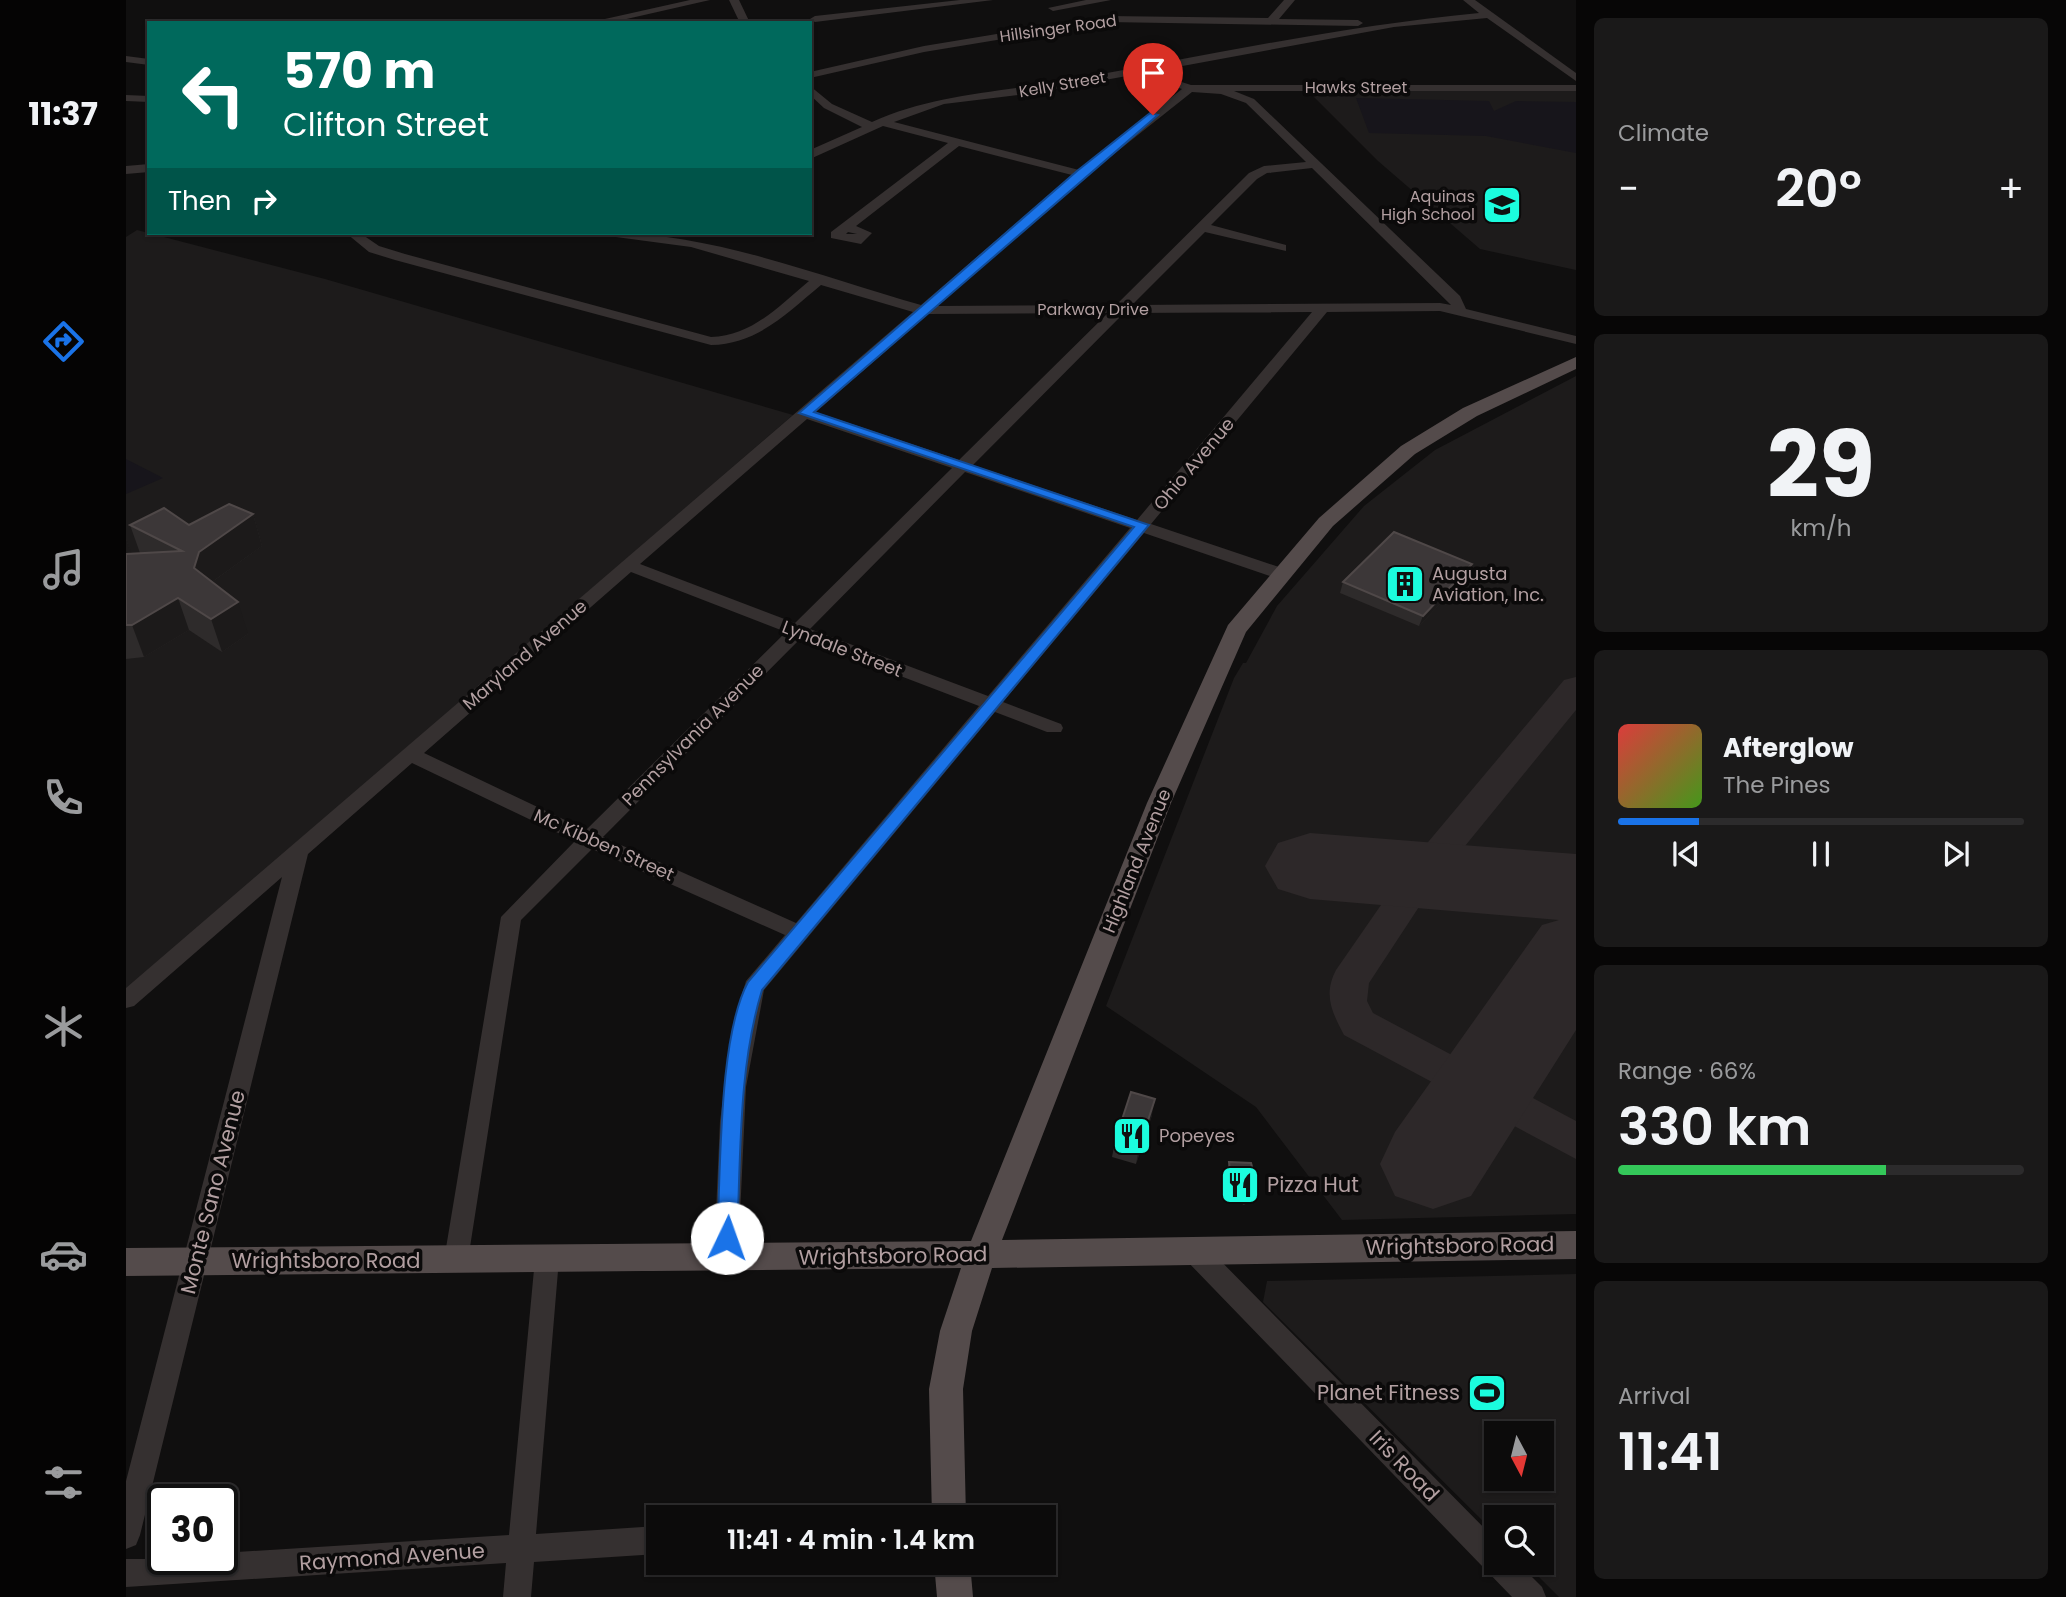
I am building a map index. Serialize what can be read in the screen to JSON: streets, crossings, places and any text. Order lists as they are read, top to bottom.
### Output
{
  "streets": {
    "main road": ["Highland Avenue", "Wrightsboro Road"],
    "street": [
      "Hillsinger Road",
      "Kelly Street",
      "Hawks Street",
      "Parkway Drive",
      "Ohio Avenue",
      "Lyndale Street",
      "Maryland Avenue",
      "Pennsylvania Avenue",
      "Mc Kibben Street",
      "Monte Sano Avenue",
      "Iris Road",
      "Raymond Avenue"
    ]
  },
  "crossings": [
    ["Hillsinger Road", "Kelly Street"],
    ["Hawks Street", "Maryland Avenue"],
    ["Parkway Drive", "Ohio Avenue"],
    ["Parkway Drive", "Maryland Avenue"],
    ["Parkway Drive", "Pennsylvania Avenue"],
    ["Ohio Avenue", "Lyndale Street"],
    ["Ohio Avenue", "Mc Kibben Street"],
    ["Ohio Avenue", "Wrightsboro Road"],
    ["Lyndale Street", "Maryland Avenue"],
    ["Lyndale Street", "Pennsylvania Avenue"],
    ["Maryland Avenue", "Mc Kibben Street"],
    ["Maryland Avenue", "Monte Sano Avenue"],
    ["Pennsylvania Avenue", "Mc Kibben Street"],
    ["Pennsylvania Avenue", "Wrightsboro Road"],
    ["Highland Avenue", "Wrightsboro Road"],
    ["Monte Sano Avenue", "Wrightsboro Road"],
    ["Wrightsboro Road", "Iris Road"]
  ],
  "places": {
    "school or university": ["Aquinas High School"],
    "building": ["Augusta Aviation, Inc."],
    "restaurant": ["Popeyes", "Pizza Hut"],
    "sports": ["Planet Fitness"]
  },
  "north": "bottom",
  "page": {
    "tabs": "11:37",
    "tile": [
      "Climate",
      ["29", "km/h"],
      ["Range · 66%", "330 km"],
      ["Arrival", "11:41"]
    ],
    "turn": ["570 m", "Clifton Street"],
    "heat": ["−", "20°", "+"],
    "then": "Then",
    "song": ["Afterglow", "The Pines"],
    "limit": "30",
    "trip": "11:41 · 4 min · 1.4 km"
  }
}
